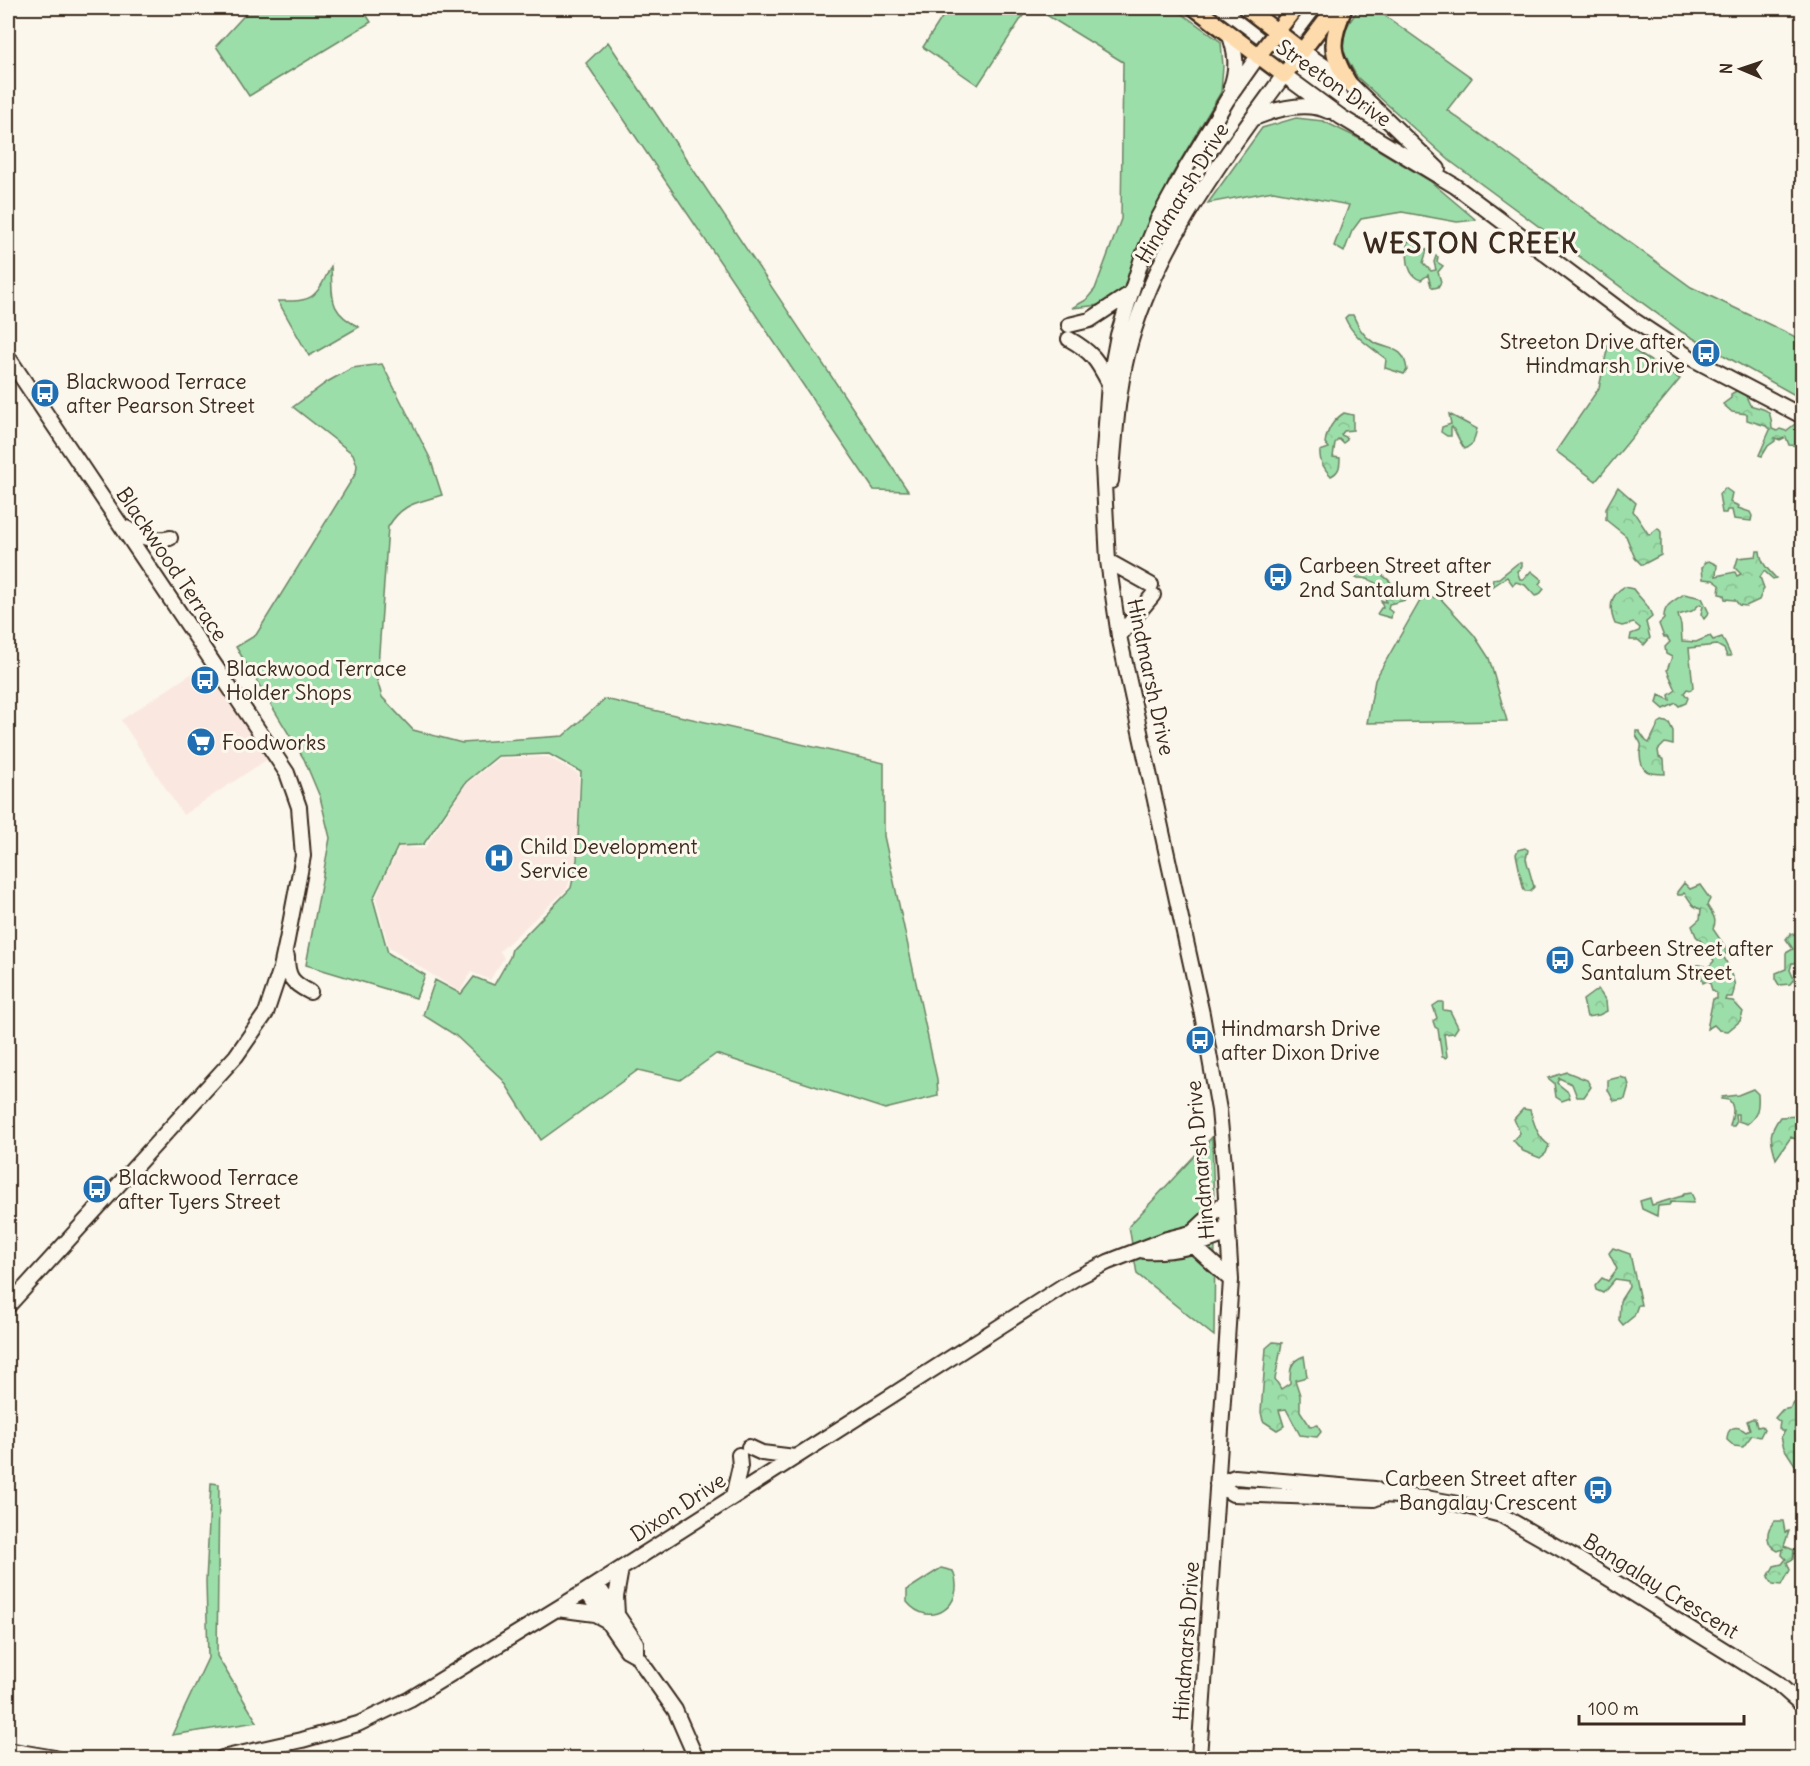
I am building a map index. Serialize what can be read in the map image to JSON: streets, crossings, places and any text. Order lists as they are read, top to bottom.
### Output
{
  "streets": {
    "main road": [
      "Streeton Drive",
      "Hindmarsh Drive",
      "Blackwood Terrace",
      "Dixon Drive",
      "Bangalay Crescent"
    ]
  },
  "crossings": [
    ["Streeton Drive", "Hindmarsh Drive"],
    ["Hindmarsh Drive", "Dixon Drive"],
    ["Hindmarsh Drive", "Bangalay Crescent"]
  ],
  "districts": ["WESTON CREEK"],
  "places": {
    "bus stop": [
      "Streeton Drive after Hindmarsh Drive",
      "Blackwood Terrace after Pearson Street",
      "Carbeen Street after 2nd Santalum Street",
      "Blackwood Terrace Holder Shops",
      "Carbeen Street after Santalum Street",
      "Hindmarsh Drive after Dixon Drive",
      "Blackwood Terrace after Tyers Street",
      "Carbeen Street after Bangalay Crescent"
    ],
    "supermarket": ["Foodworks"],
    "hospital": ["Child Development Service"]
  },
  "scale_bar": "100 m",
  "north": "left"
}
